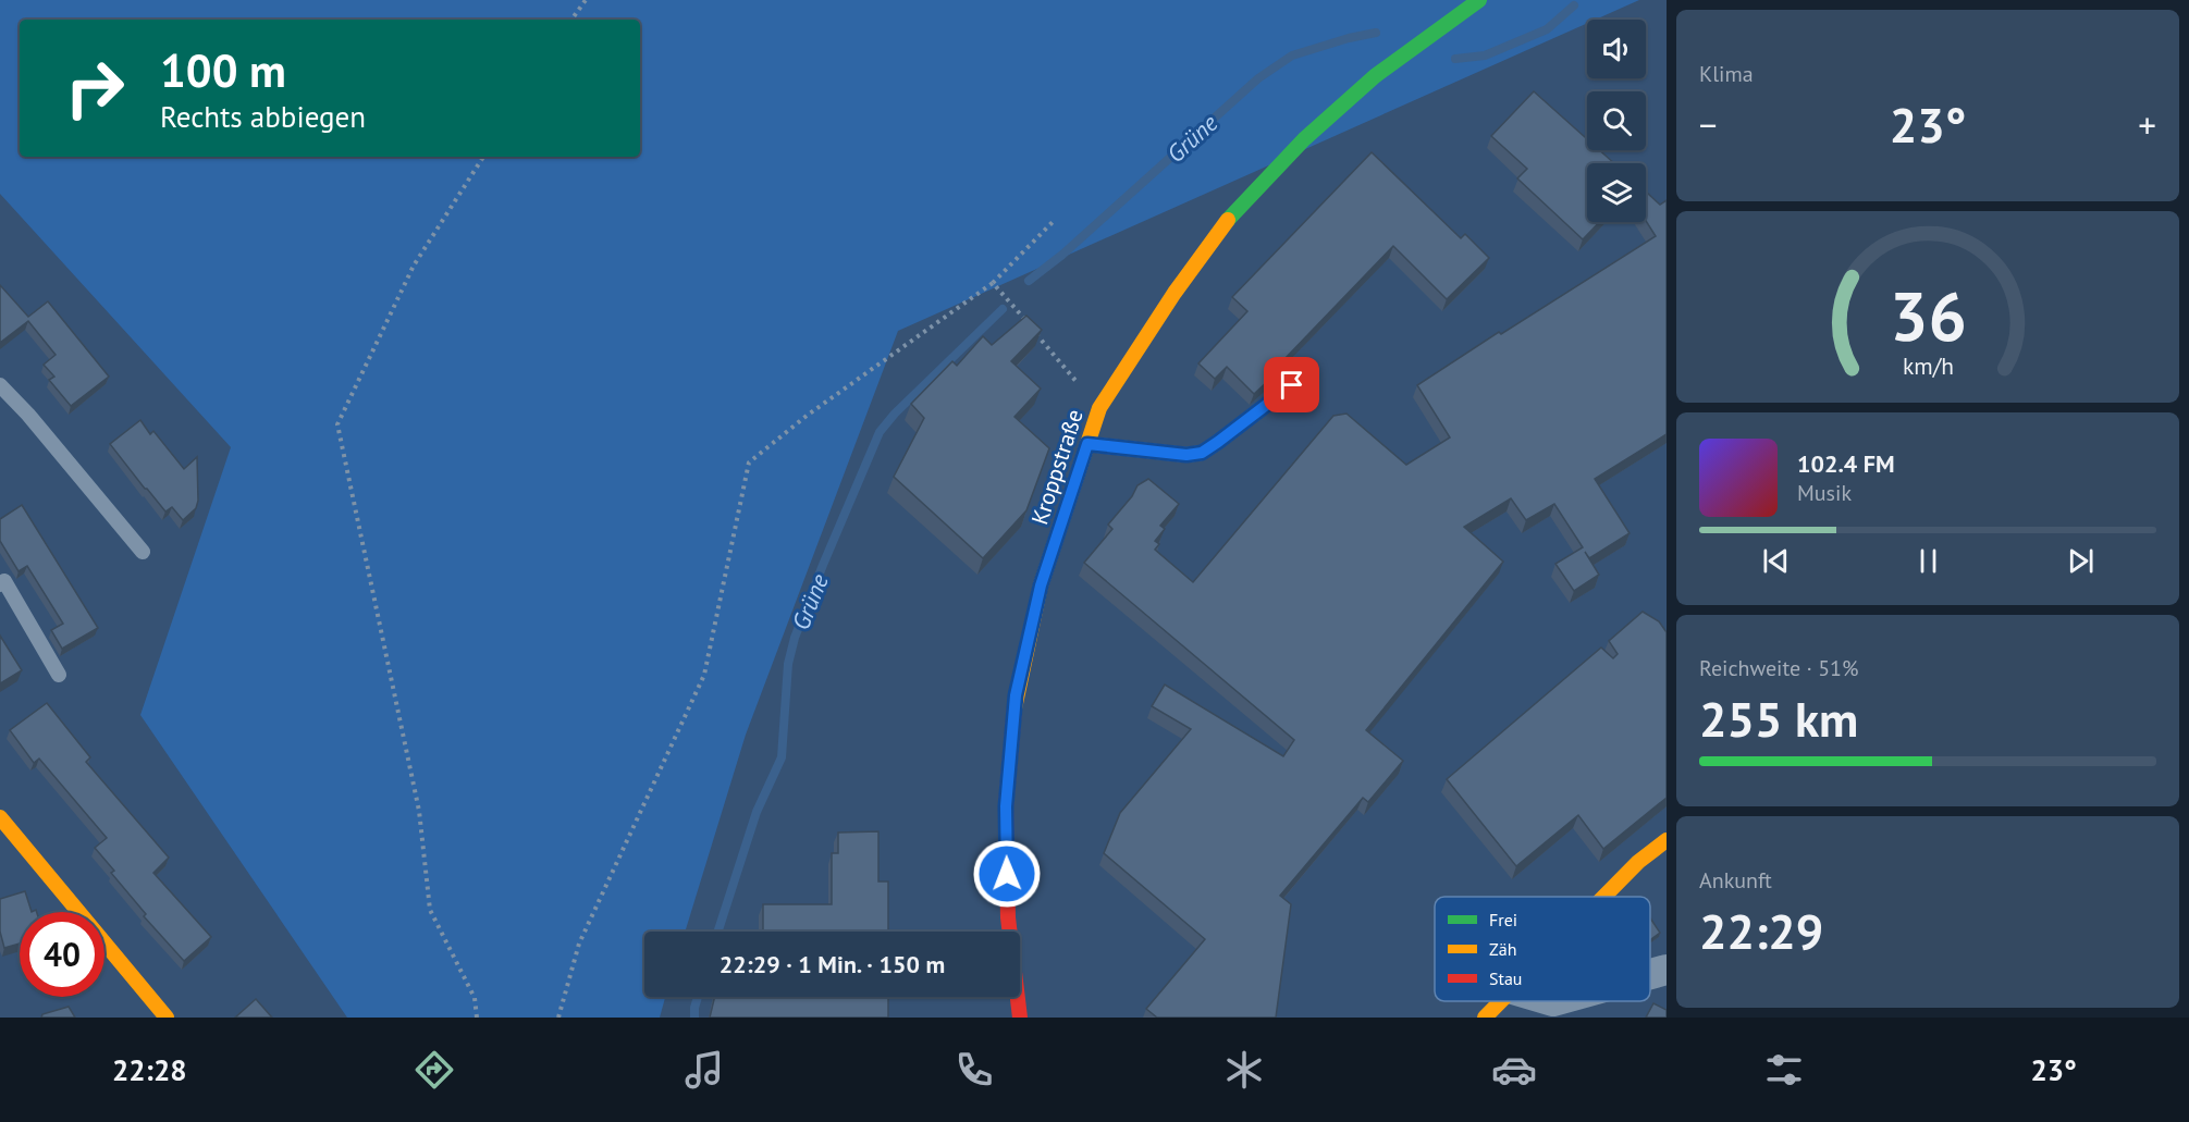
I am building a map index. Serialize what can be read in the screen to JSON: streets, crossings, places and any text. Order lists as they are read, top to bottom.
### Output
{
  "streets": {
    "street": ["Kroppstraße"]
  },
  "water": ["Grüne"],
  "legend": ["Frei", "Zäh", "Stau"],
  "page": {
    "tile": [
      "Klima",
      ["Reichweite · 51%", "255 km"],
      ["Ankunft", "22:29"]
    ],
    "turn": ["100 m", "Rechts abbiegen"],
    "heat": ["−", "23°", "+"],
    "song": ["102.4 FM", "Musik"],
    "limit": "40",
    "trip": "22:29 · 1 Min. · 150 m",
    "tabs": ["22:28", "23°"],
    "gauge": ["36", "km/h"]
  }
}
